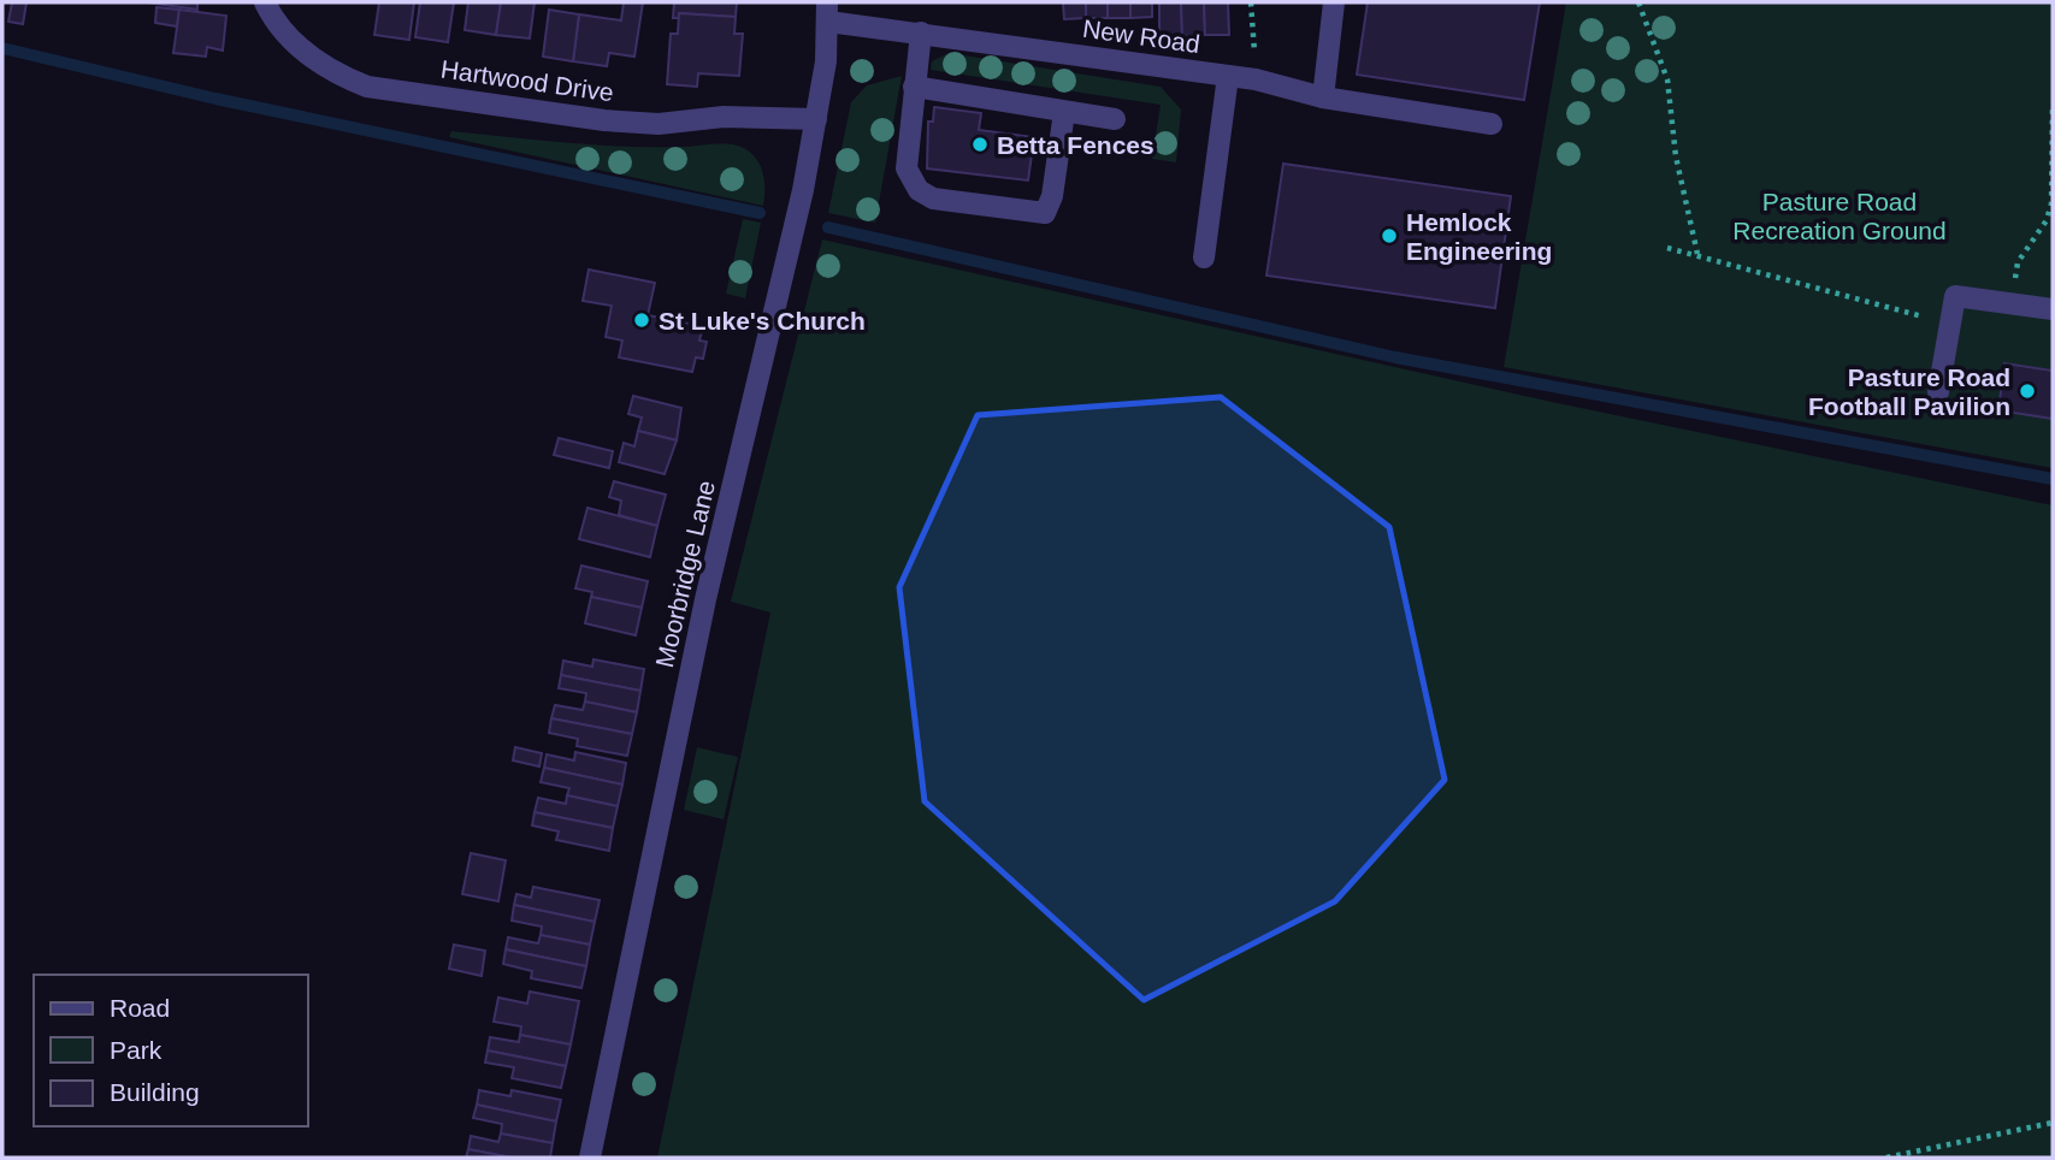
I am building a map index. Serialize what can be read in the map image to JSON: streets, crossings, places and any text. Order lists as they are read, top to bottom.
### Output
{
  "streets": {
    "street": ["New Road", "Hartwood Drive", "Moorbridge Lane"]
  },
  "crossings": [
    ["New Road", "Moorbridge Lane"],
    ["Hartwood Drive", "Moorbridge Lane"]
  ],
  "parks": ["Pasture Road Recreation Ground"],
  "places": [
    "Betta Fences",
    "Hemlock Engineering",
    "St Luke's Church",
    "Pasture Road Football Pavilion"
  ],
  "legend": ["Road", "Park", "Building"]
}
